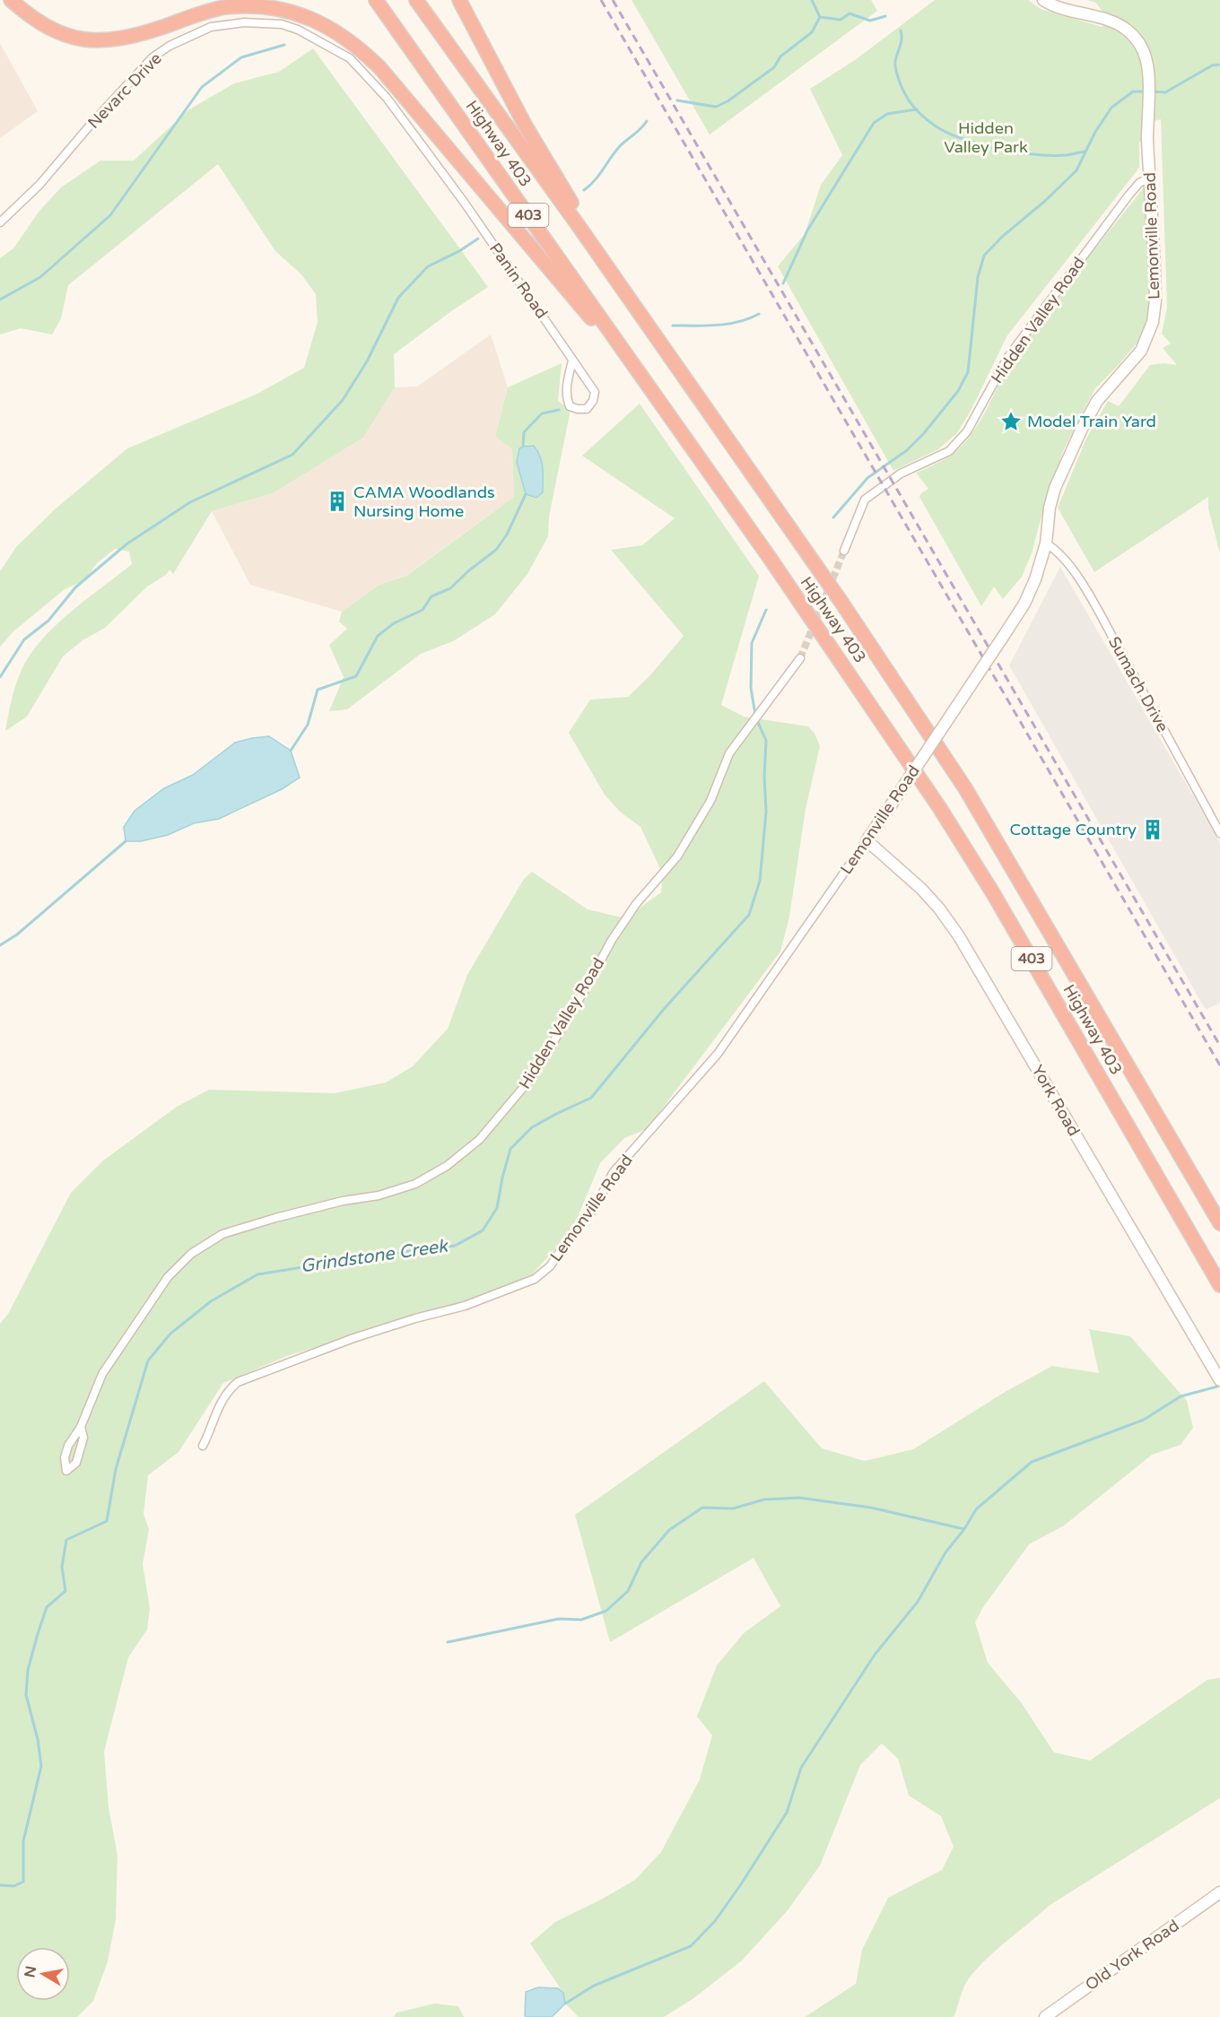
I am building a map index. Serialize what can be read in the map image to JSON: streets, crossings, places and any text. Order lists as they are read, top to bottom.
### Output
{
  "streets": {
    "highway": ["Highway 403", "403"],
    "street": [
      "Nevarc Drive",
      "Lemonville Road",
      "Panin Road",
      "Hidden Valley Road",
      "Sumach Drive",
      "York Road",
      "Old York Road"
    ]
  },
  "crossings": [
    ["Nevarc Drive", "Panin Road"],
    ["Lemonville Road", "Hidden Valley Road"],
    ["Lemonville Road", "Sumach Drive"],
    ["Lemonville Road", "York Road"]
  ],
  "water": ["Grindstone Creek"],
  "parks": ["Hidden Valley Park"],
  "places": {
    "place": ["Model Train Yard"],
    "building": ["CAMA Woodlands Nursing Home", "Cottage Country"]
  },
  "north": "left"
}
